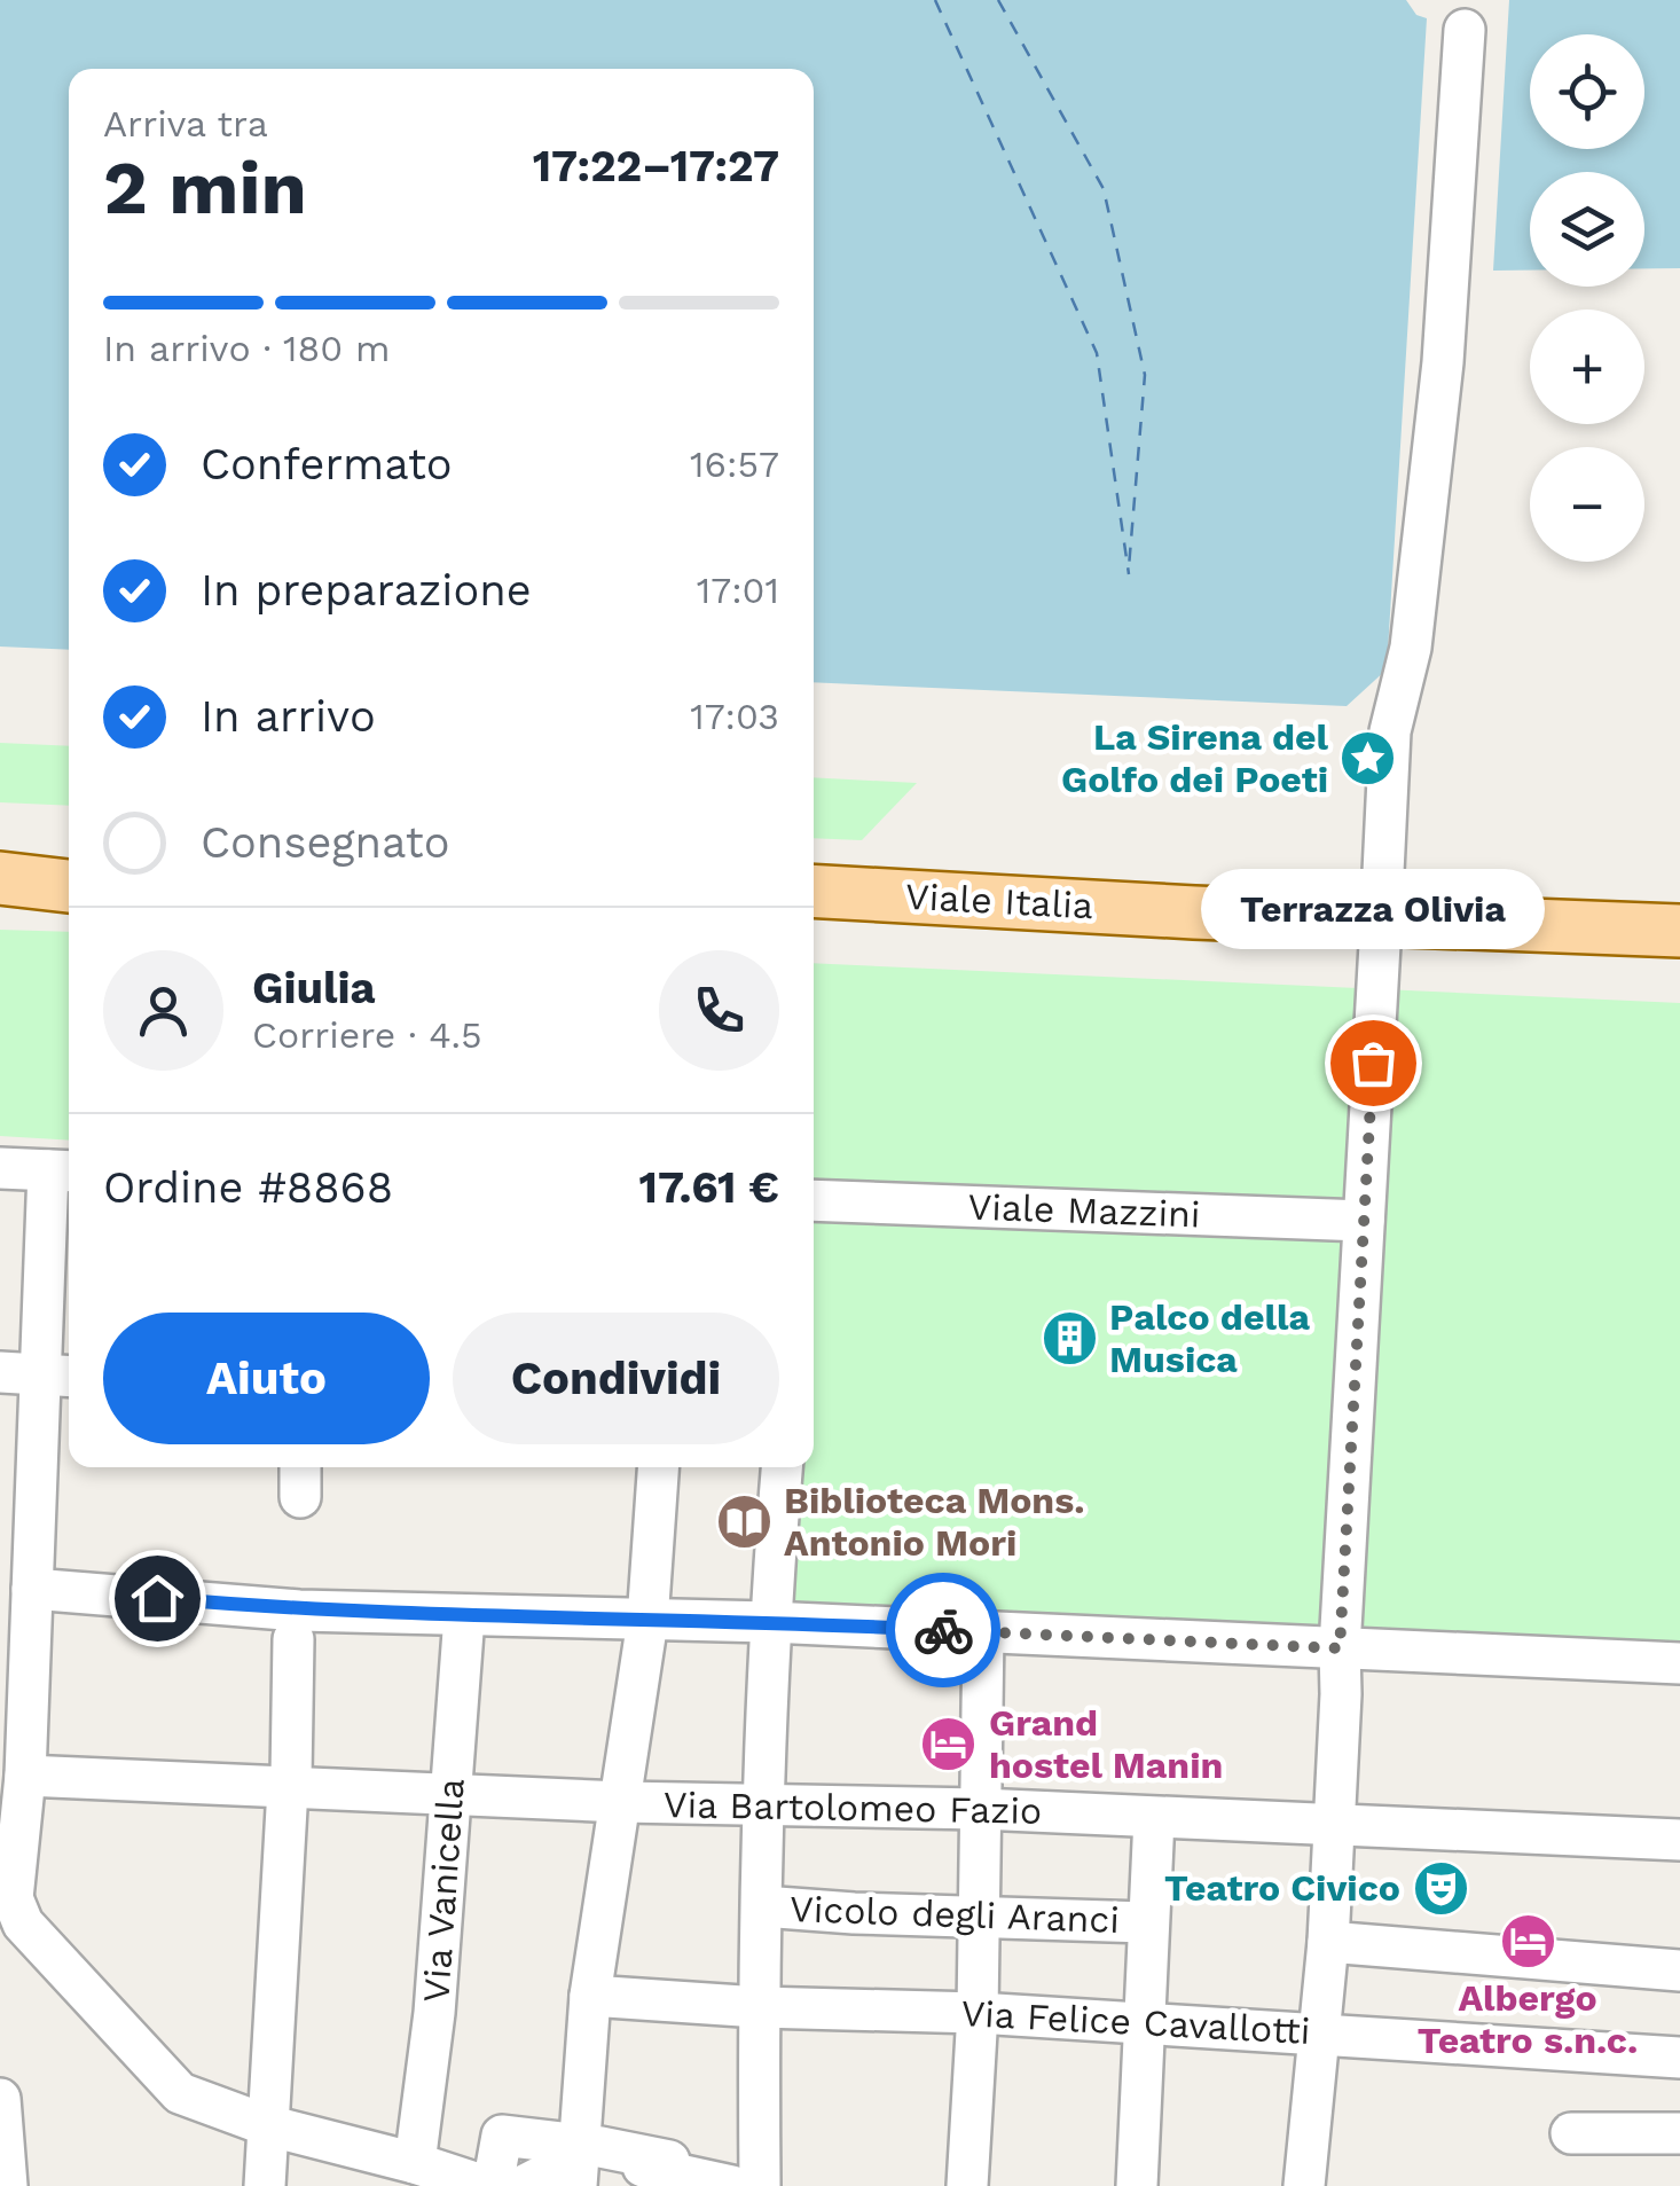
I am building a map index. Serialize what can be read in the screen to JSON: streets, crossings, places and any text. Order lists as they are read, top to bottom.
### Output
{
  "streets": {
    "main road": ["Viale Italia"],
    "street": [
      "Viale Mazzini",
      "Via Bartolomeo Fazio",
      "Via Vanicella",
      "Vicolo degli Aranci",
      "Via Felice Cavallotti"
    ]
  },
  "crossings": [
    ["Via Bartolomeo Fazio", "Via Vanicella"]
  ],
  "places": {
    "place": ["La Sirena del Golfo dei Poeti"],
    "other": ["Terrazza Olivia"],
    "building": ["Palco della Musica"],
    "library": ["Biblioteca Mons. Antonio Mori"],
    "hotel": ["Grand hostel Manin", "Albergo Teatro s.n.c."],
    "theatre": ["Teatro Civico"]
  },
  "page": {
    "map_buttons": ["+", "−"],
    "heading": ["2 min", "Arriva tra", "17:22–17:27"],
    "panel": [
      "Giulia",
      "Corriere · 4.5",
      "Ordine #8868",
      "17.61 €"
    ],
    "bar": "In arrivo · 180 m",
    "list": [
      ["Confermato", "16:57"],
      ["In preparazione", "17:01"],
      ["In arrivo", "17:03"],
      "Consegnato"
    ],
    "bubble": "Terrazza Olivia",
    "buttons": ["Aiuto", "Condividi"]
  }
}
